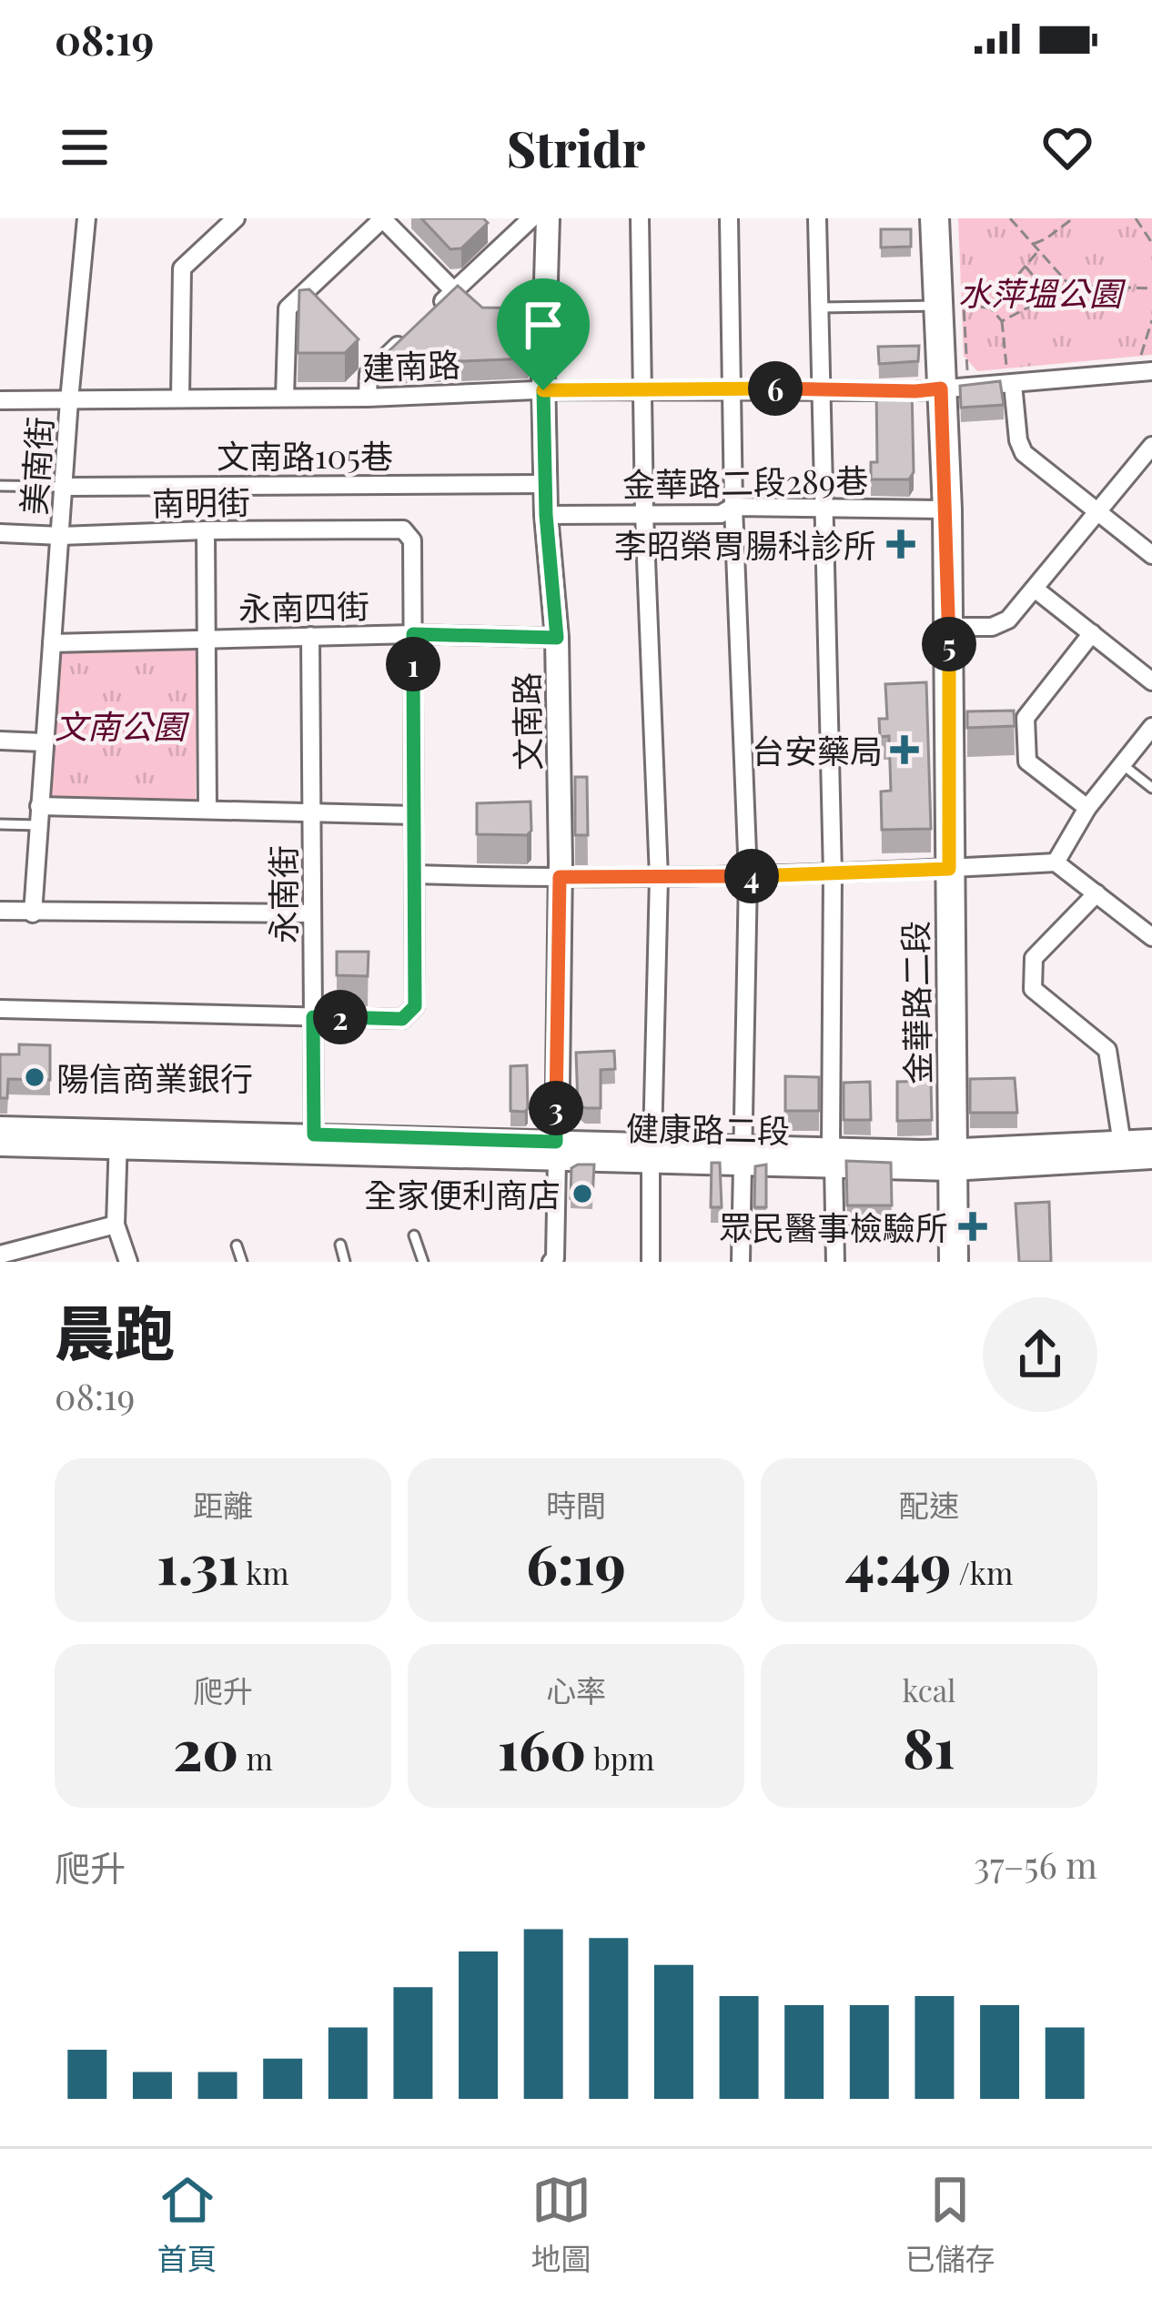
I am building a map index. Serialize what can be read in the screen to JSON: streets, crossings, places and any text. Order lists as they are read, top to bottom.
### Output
{
  "streets": {
    "main road": ["金華路二段"],
    "street": [
      "建南路",
      "文南路105巷",
      "美南街",
      "金華路二段289巷",
      "南明街",
      "永南四街",
      "文南路",
      "永南街",
      "健康路二段"
    ]
  },
  "crossings": [
    ["建南路", "美南街"],
    ["建南路", "文南路"],
    ["建南路", "金華路二段"],
    ["文南路105巷", "美南街"],
    ["文南路105巷", "文南路"],
    ["美南街", "南明街"],
    ["美南街", "永南四街"],
    ["金華路二段289巷", "文南路"],
    ["金華路二段289巷", "金華路二段"],
    ["南明街", "永南四街"],
    ["永南四街", "文南路"],
    ["永南四街", "永南街"],
    ["文南路", "健康路二段"],
    ["永南街", "健康路二段"],
    ["金華路二段", "健康路二段"]
  ],
  "parks": ["水萍塭公園", "文南公園"],
  "places": {
    "health": ["李昭榮胃腸科診所", "台安藥局", "眾民醫事檢驗所"],
    "other": ["陽信商業銀行", "全家便利商店"]
  },
  "page": {
    "status": "08:19",
    "header": "Stridr",
    "pins": [
      "6",
      "5",
      "1",
      "4",
      "2",
      "3"
    ],
    "heading": ["晨跑", "08:19"],
    "stats": [
      ["距離", "1.31 km"],
      ["時間", "6:19"],
      ["配速", "4:49 /km"],
      ["爬升", "20 m"],
      ["心率", "160 bpm"],
      ["kcal", "81"]
    ],
    "chart": ["爬升", "37–56 m"],
    "tabs": ["首頁", "地圖", "已儲存"]
  }
}
